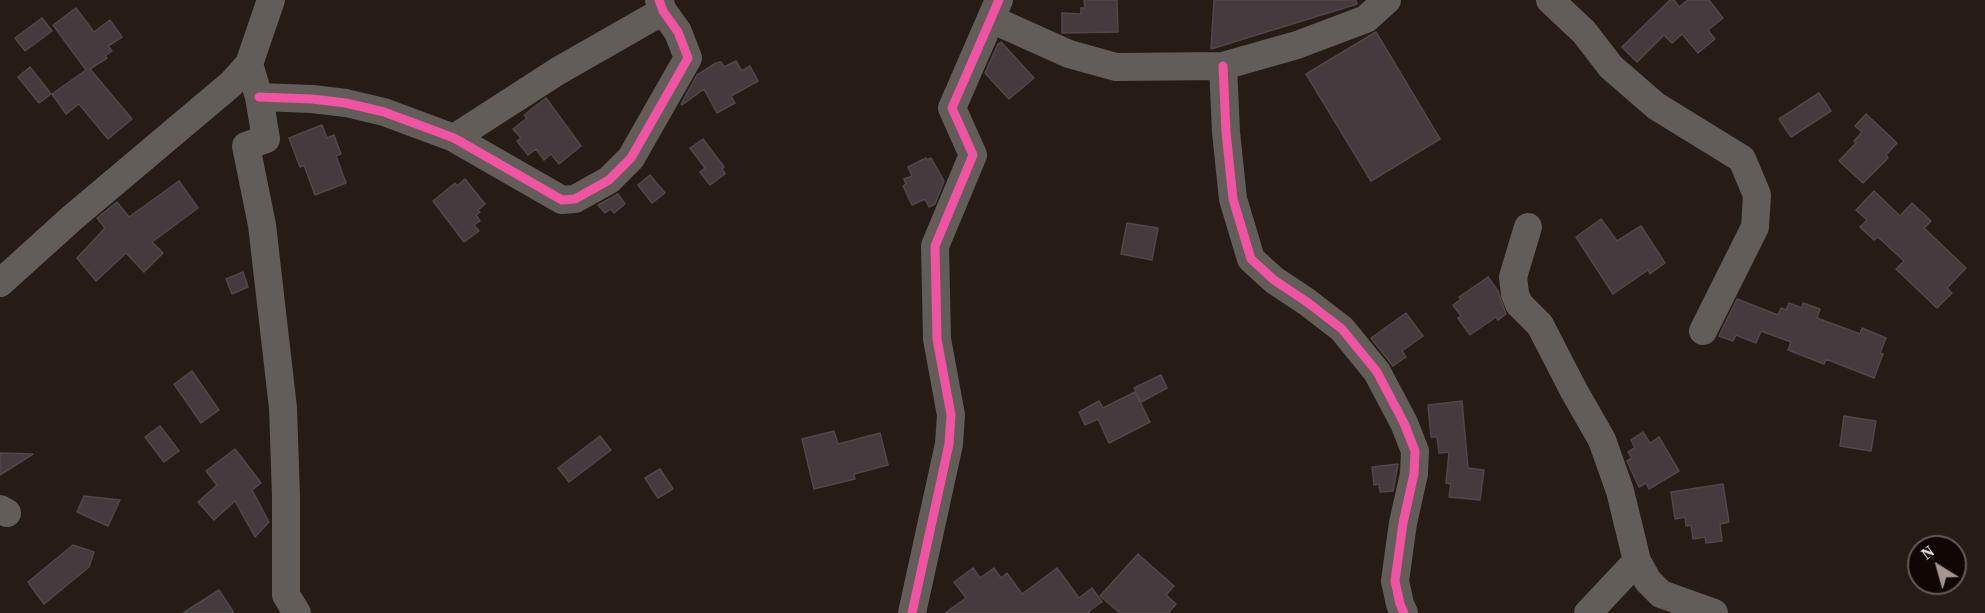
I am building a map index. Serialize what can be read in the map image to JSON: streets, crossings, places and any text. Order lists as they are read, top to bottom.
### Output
{
  "north": "top left"
}
